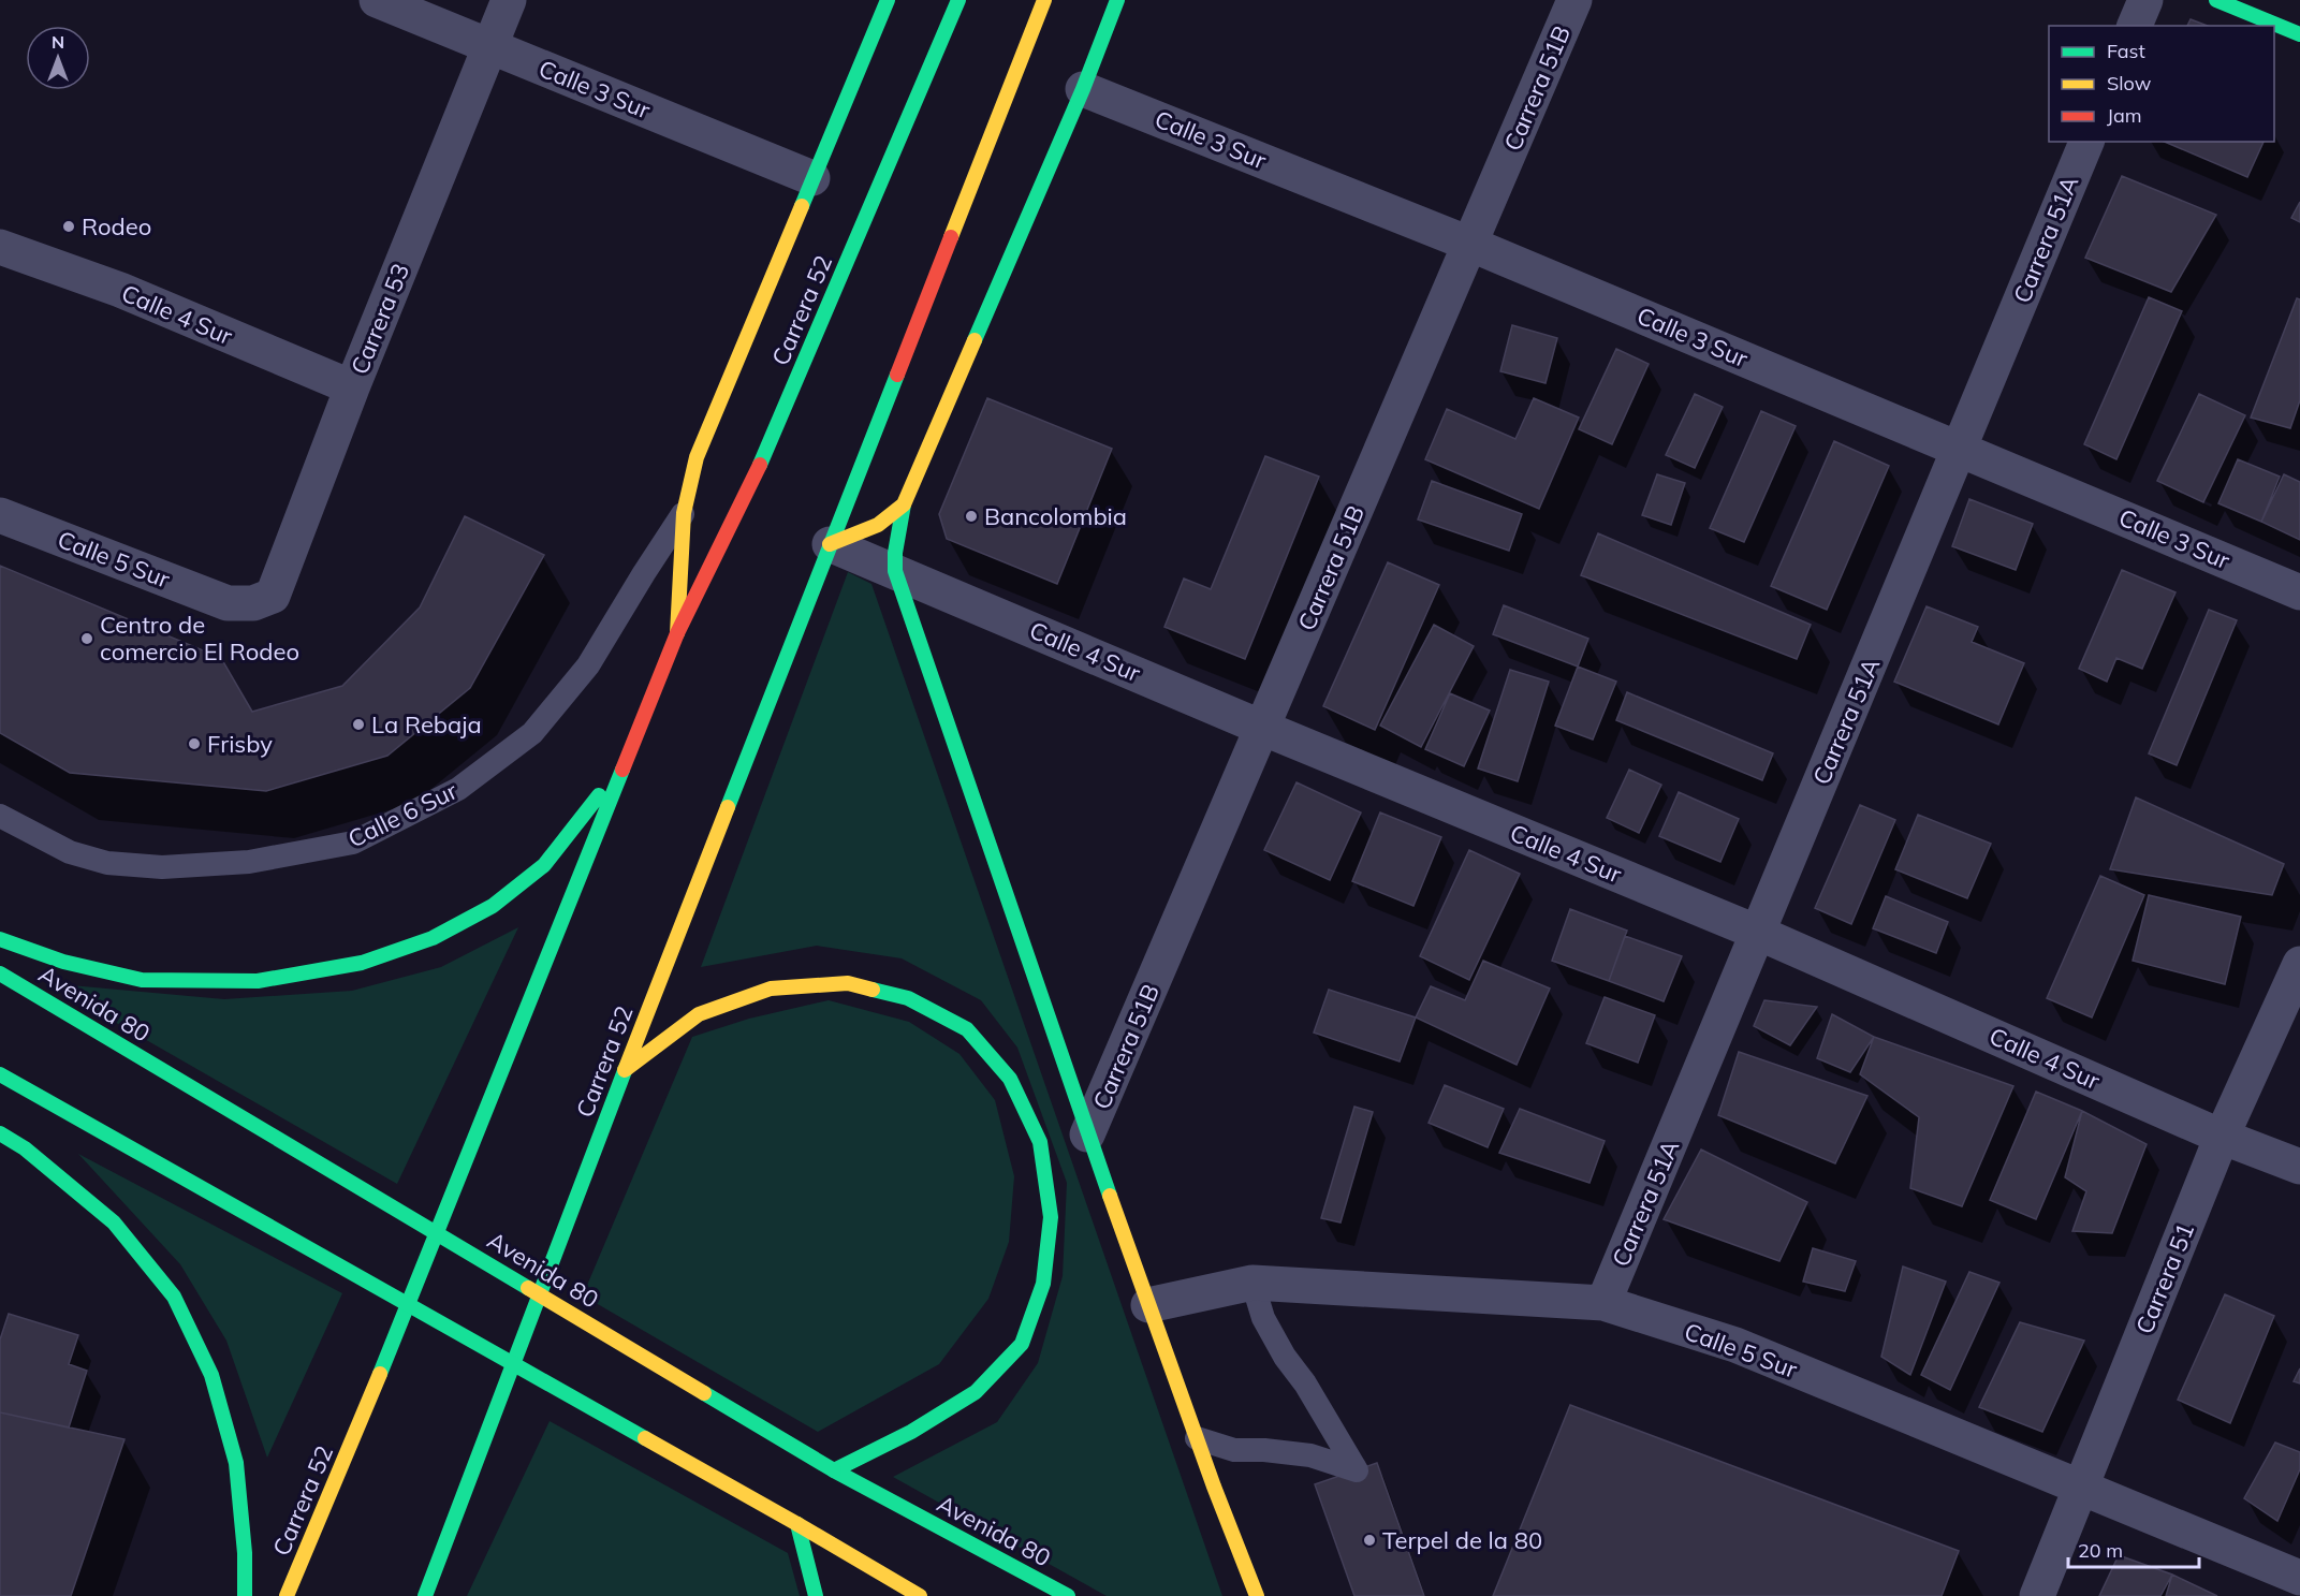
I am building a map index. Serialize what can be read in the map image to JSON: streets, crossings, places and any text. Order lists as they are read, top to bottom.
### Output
{
  "streets": {
    "main road": ["Carrera 52", "Avenida 80"],
    "street": [
      "Carrera 51B",
      "Calle 3 Sur",
      "Carrera 51A",
      "Calle 4 Sur",
      "Carrera 53",
      "Calle 5 Sur",
      "Carrera 51"
    ],
    "lane": ["Calle 6 Sur"]
  },
  "crossings": [
    ["Carrera 51B", "Calle 3 Sur"],
    ["Carrera 51B", "Calle 4 Sur"],
    ["Calle 3 Sur", "Carrera 51A"],
    ["Calle 3 Sur", "Carrera 52"],
    ["Calle 3 Sur", "Carrera 53"],
    ["Carrera 51A", "Calle 4 Sur"],
    ["Carrera 51A", "Calle 5 Sur"],
    ["Carrera 52", "Calle 4 Sur"],
    ["Carrera 52", "Calle 6 Sur"],
    ["Calle 4 Sur", "Carrera 53"],
    ["Calle 4 Sur", "Carrera 51"],
    ["Carrera 53", "Calle 5 Sur"],
    ["Calle 5 Sur", "Carrera 51"]
  ],
  "places": [
    "Rodeo",
    "Bancolombia",
    "Centro de comercio El Rodeo",
    "La Rebaja",
    "Frisby",
    "Terpel de la 80"
  ],
  "legend": ["Fast", "Slow", "Jam"],
  "scale_bar": "20 m",
  "north": "top"
}
